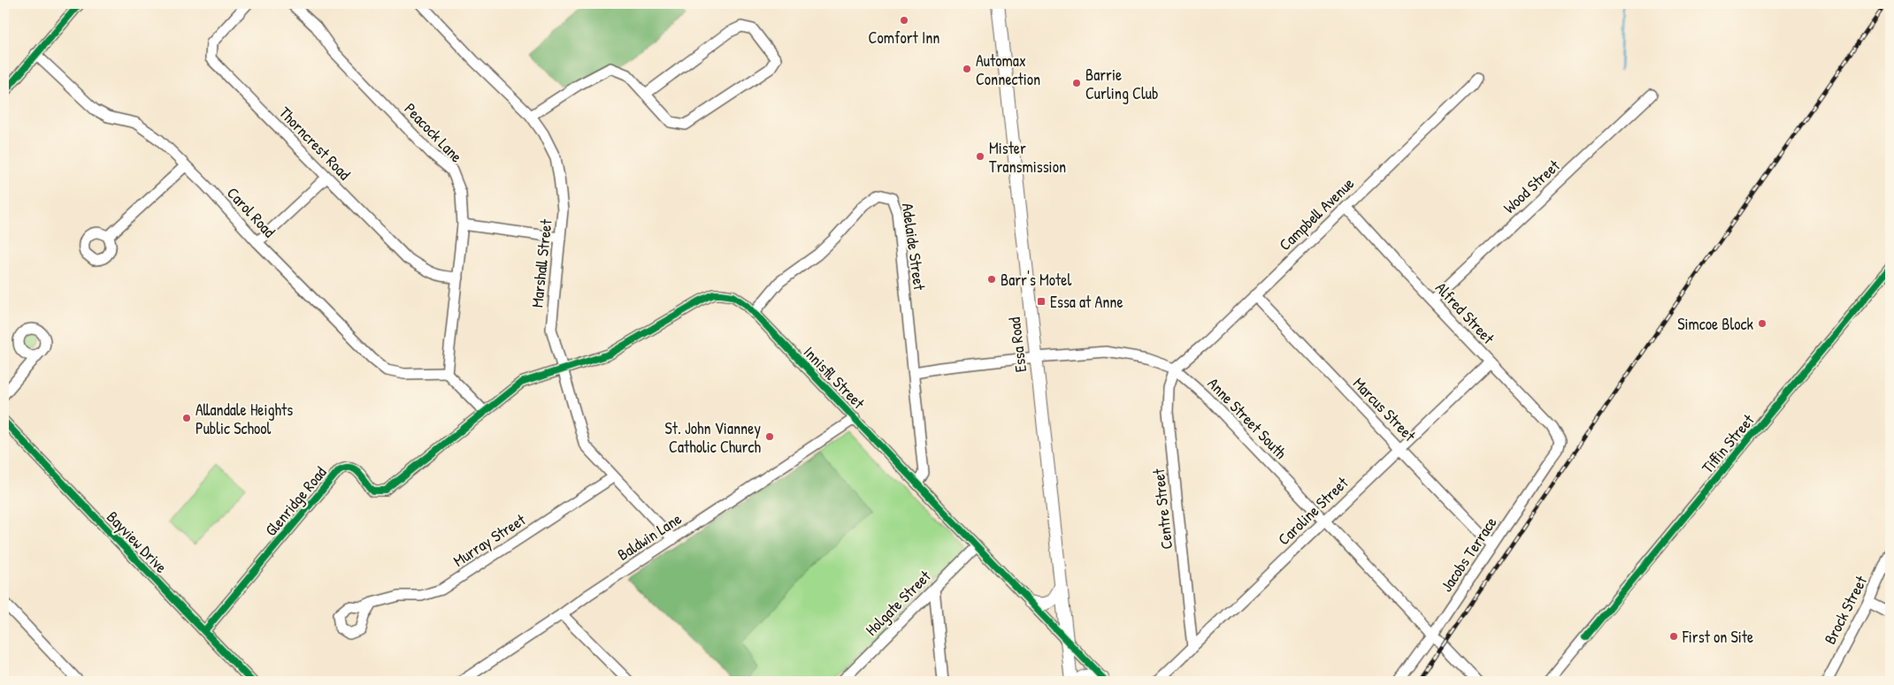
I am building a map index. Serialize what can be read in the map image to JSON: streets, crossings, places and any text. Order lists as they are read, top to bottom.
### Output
{
  "streets": {
    "main road": ["Essa Road"],
    "street": [
      "Peacock Lane",
      "Thorncrest Road",
      "Wood Street",
      "Carol Road",
      "Campbell Avenue",
      "Adelaide Street",
      "Marshall Street",
      "Alfred Street",
      "Innisfil Street",
      "Marcus Street",
      "Anne Street South",
      "Tiffin Street",
      "Glenridge Road",
      "Centre Street",
      "Caroline Street",
      "Baldwin Lane",
      "Murray Street",
      "Bayview Drive",
      "Jacobs Terrace",
      "Holgate Street",
      "Brock Street"
    ]
  },
  "crossings": [
    ["Peacock Lane", "Thorncrest Road"],
    ["Peacock Lane", "Carol Road"],
    ["Wood Street", "Alfred Street"],
    ["Campbell Avenue", "Alfred Street"],
    ["Campbell Avenue", "Marcus Street"],
    ["Campbell Avenue", "Anne Street South"],
    ["Campbell Avenue", "Centre Street"],
    ["Adelaide Street", "Innisfil Street"],
    ["Adelaide Street", "Anne Street South"],
    ["Marshall Street", "Innisfil Street"],
    ["Marshall Street", "Baldwin Lane"],
    ["Marshall Street", "Murray Street"],
    ["Alfred Street", "Caroline Street"],
    ["Alfred Street", "Jacobs Terrace"],
    ["Essa Road", "Innisfil Street"],
    ["Essa Road", "Anne Street South"],
    ["Innisfil Street", "Glenridge Road"],
    ["Innisfil Street", "Baldwin Lane"],
    ["Innisfil Street", "Holgate Street"],
    ["Marcus Street", "Caroline Street"],
    ["Marcus Street", "Jacobs Terrace"],
    ["Anne Street South", "Centre Street"],
    ["Anne Street South", "Caroline Street"],
    ["Anne Street South", "Jacobs Terrace"],
    ["Glenridge Road", "Bayview Drive"],
    ["Centre Street", "Caroline Street"]
  ],
  "places": {
    "other": [
      "Comfort Inn",
      "Automax Connection",
      "Barrie Curling Club",
      "Mister Transmission",
      "Barr's Motel",
      "Simcoe Block",
      "Allandale Heights Public School",
      "St. John Vianney Catholic Church",
      "First on Site"
    ],
    "transit": ["Essa at Anne"]
  }
}
